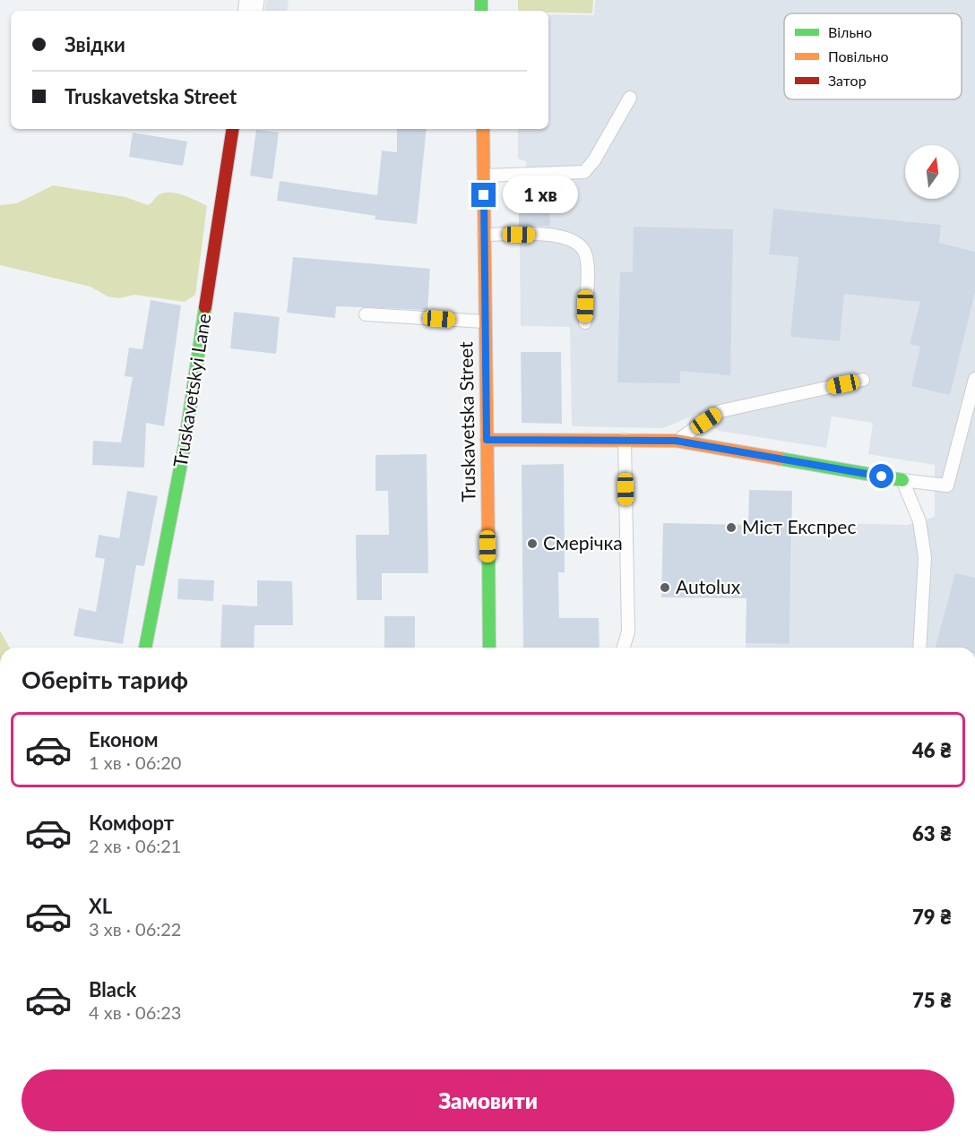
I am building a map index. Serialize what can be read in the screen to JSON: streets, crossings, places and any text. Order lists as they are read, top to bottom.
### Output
{
  "streets": {
    "street": ["Truskavetskyi Lane", "Truskavetska Street"]
  },
  "places": ["Міст Експрес", "Смерічка", "Autolux"],
  "legend": ["Вільно", "Повільно", "Затор"],
  "north": "top",
  "page": {
    "banner": ["Звідки", "Truskavetska Street"],
    "bubble": "1 хв",
    "heading": "Оберіть тариф",
    "list": [
      {
        "name": "Економ",
        "note": "1 хв · 06:20",
        "value": "46 ₴"
      },
      {
        "name": "Комфорт",
        "note": "2 хв · 06:21",
        "value": "63 ₴"
      },
      {
        "name": "XL",
        "note": "3 хв · 06:22",
        "value": "79 ₴"
      },
      {
        "name": "Black",
        "note": "4 хв · 06:23",
        "value": "75 ₴"
      }
    ],
    "buttons": "Замовити"
  }
}
